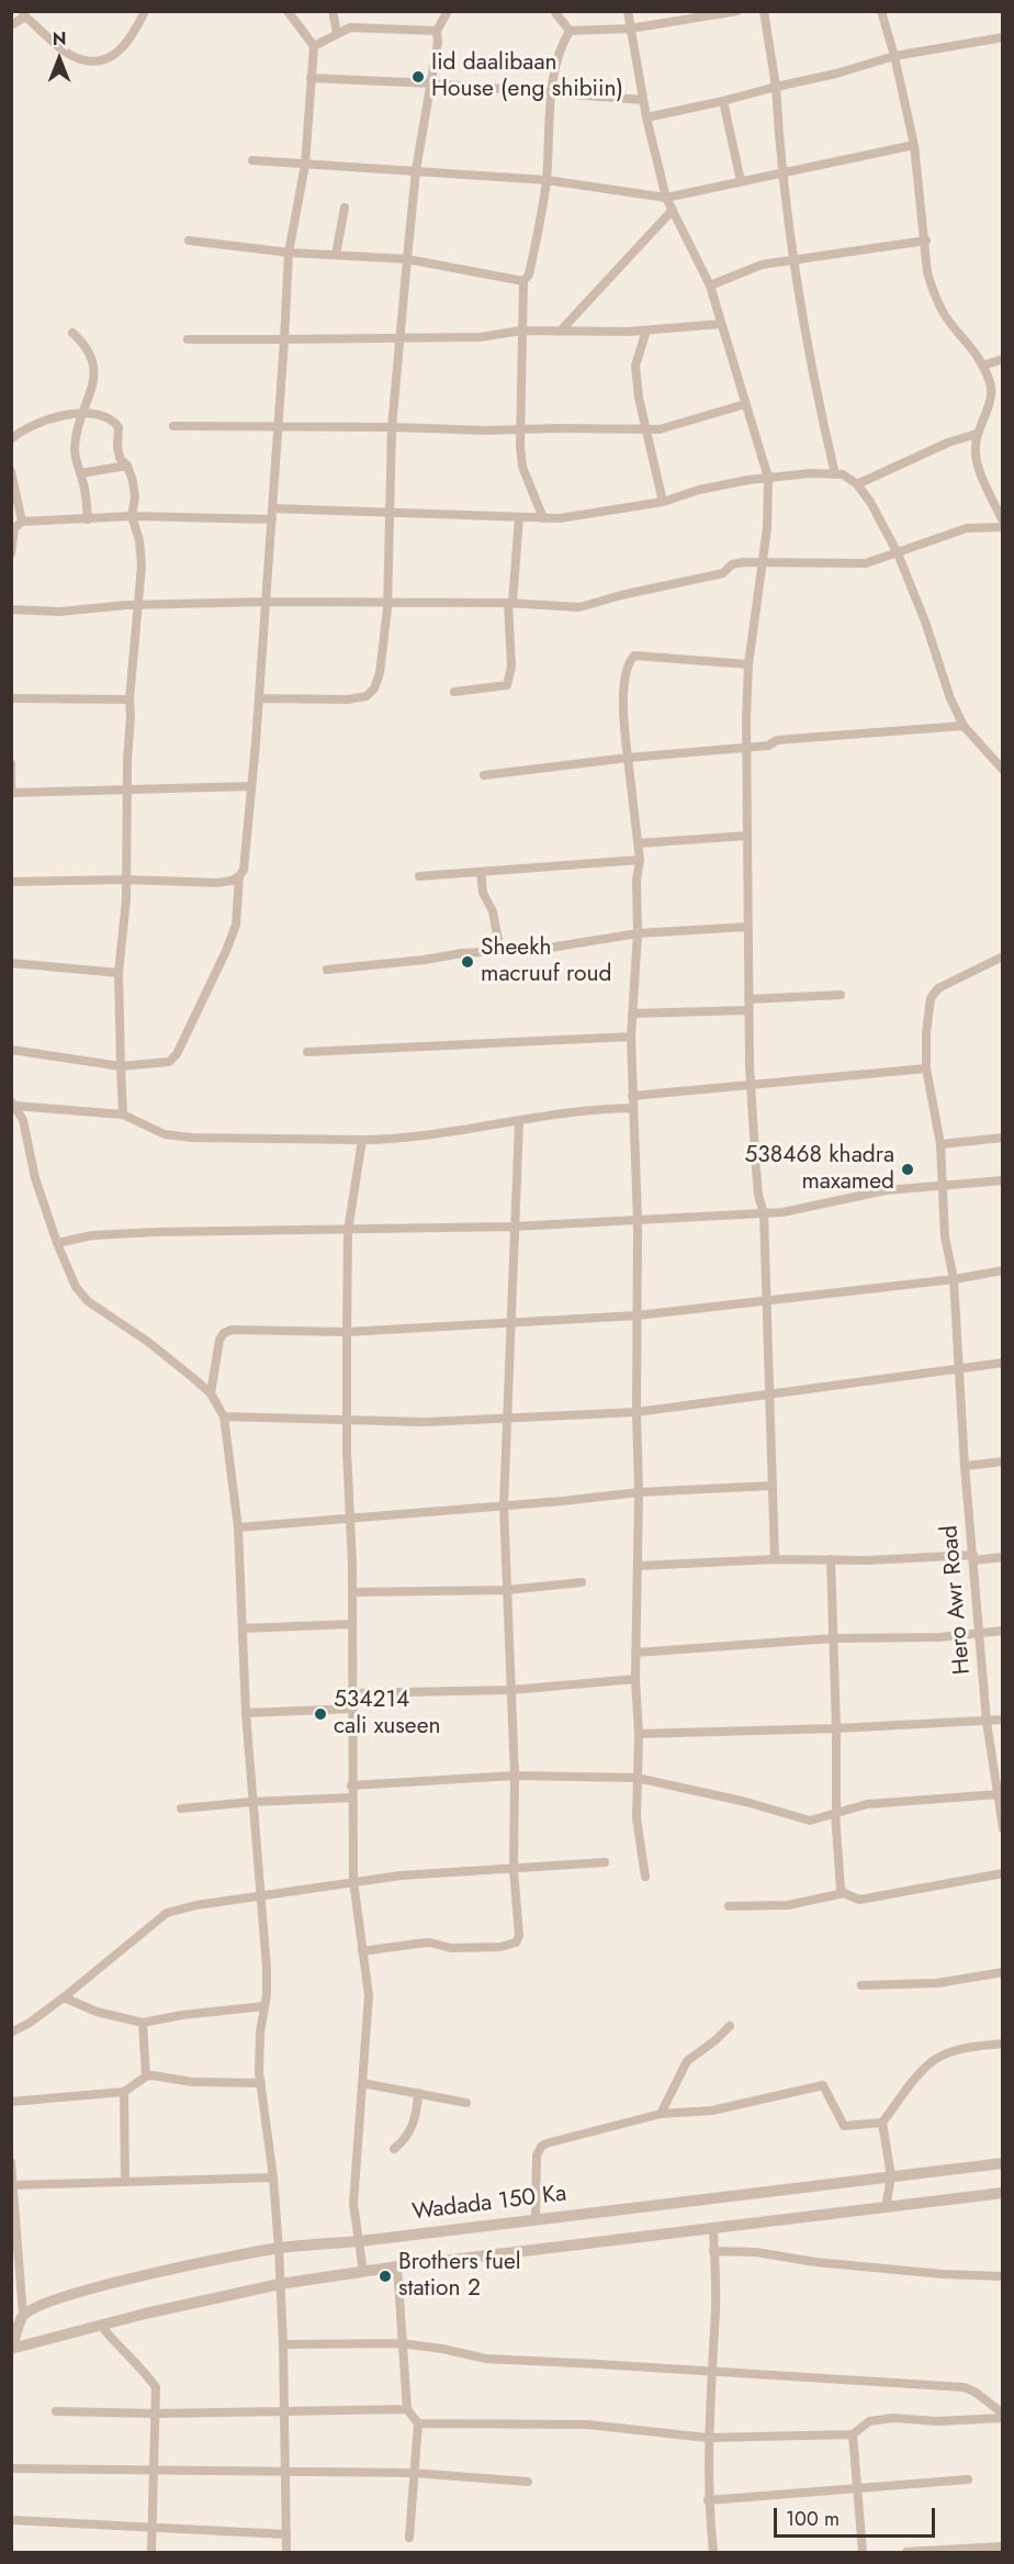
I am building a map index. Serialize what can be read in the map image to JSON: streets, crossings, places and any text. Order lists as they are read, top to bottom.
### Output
{
  "streets": {
    "street": ["Hero Awr Road", "Wadada 150 Ka"]
  },
  "places": [
    "Iid daalibaan House (eng shibiin)",
    "Sheekh macruuf roud",
    "538468 khadra maxamed",
    "534214 cali xuseen",
    "Brothers fuel station 2"
  ],
  "scale_bar": "100 m",
  "north": "top"
}
